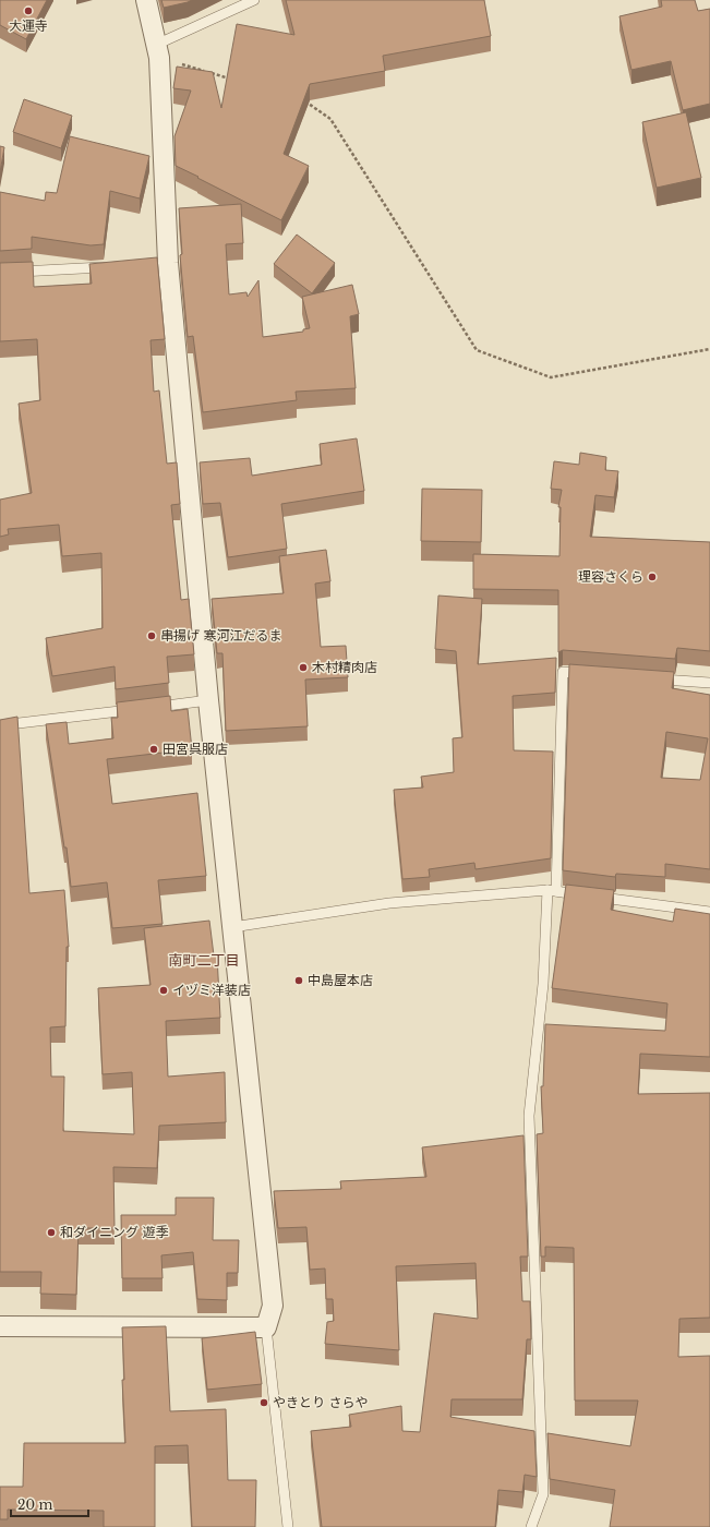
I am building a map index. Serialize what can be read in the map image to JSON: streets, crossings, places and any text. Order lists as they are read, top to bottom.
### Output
{
  "districts": ["南町二丁目"],
  "places": [
    "大運寺",
    "理容さくら",
    "串揚げ 寒河江だるま",
    "木村精肉店",
    "田宮呉服店",
    "中島屋本店",
    "イヅミ洋装店",
    "和ダイニング 遊季",
    "やきとり さらや"
  ],
  "scale_bar": "20 m"
}
